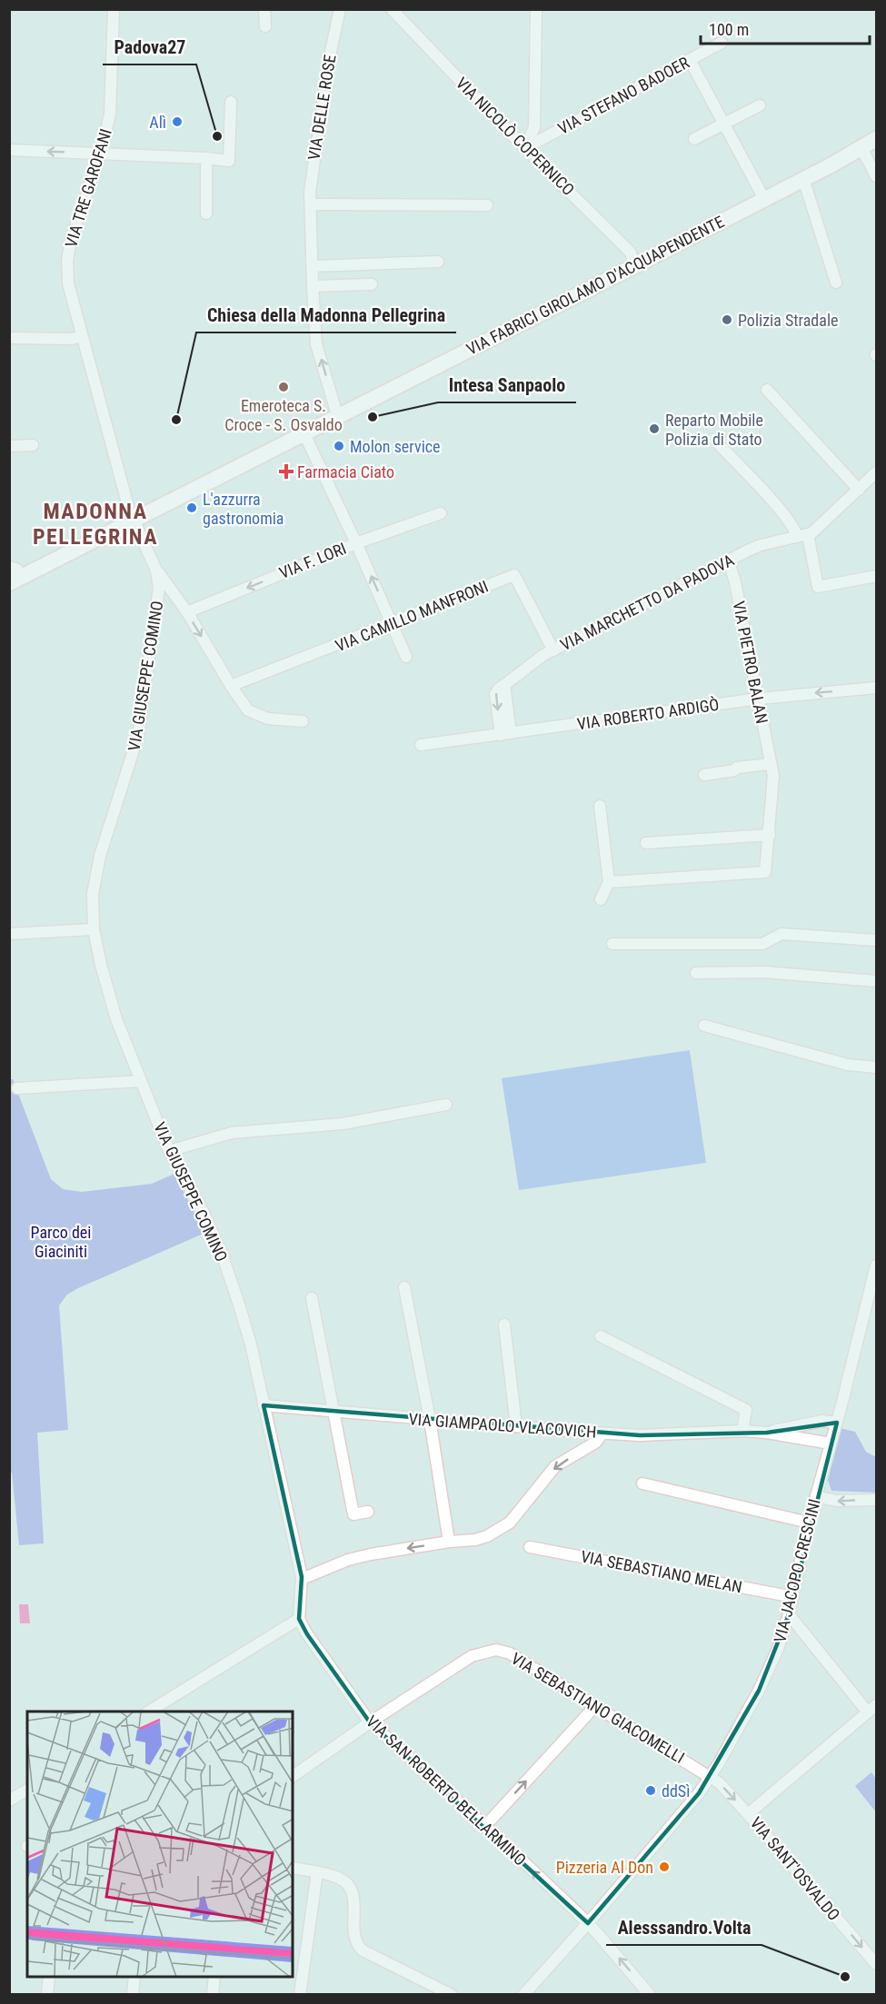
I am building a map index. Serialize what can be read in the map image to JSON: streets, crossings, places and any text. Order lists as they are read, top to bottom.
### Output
{
  "streets": {
    "main road": ["VIA FABRICI GIROLAMO D'ACQUAPENDENTE"],
    "street": [
      "VIA STEFANO BADOER",
      "VIA DELLE ROSE",
      "VIA NICOLÒ COPERNICO",
      "VIA TRE GAROFANI",
      "VIA F. LORI",
      "VIA MARCHETTO DA PADOVA",
      "VIA CAMILLO MANFRONI",
      "VIA PIETRO BALAN",
      "VIA GIUSEPPE COMINO",
      "VIA ROBERTO ARDIGÒ",
      "VIA GIAMPAOLO VLACOVICH",
      "VIA JACOPO CRESCINI",
      "VIA SEBASTIANO MELAN",
      "VIA SEBASTIANO GIACOMELLI",
      "VIA SAN ROBERTO BELLARMINO",
      "VIA SANT'OSVALDO"
    ]
  },
  "crossings": [
    ["VIA STEFANO BADOER", "VIA NICOLÒ COPERNICO"],
    ["VIA DELLE ROSE", "VIA FABRICI GIROLAMO D'ACQUAPENDENTE"],
    ["VIA NICOLÒ COPERNICO", "VIA FABRICI GIROLAMO D'ACQUAPENDENTE"],
    ["VIA TRE GAROFANI", "VIA FABRICI GIROLAMO D'ACQUAPENDENTE"],
    ["VIA TRE GAROFANI", "VIA GIUSEPPE COMINO"],
    ["VIA FABRICI GIROLAMO D'ACQUAPENDENTE", "VIA GIUSEPPE COMINO"],
    ["VIA MARCHETTO DA PADOVA", "VIA CAMILLO MANFRONI"],
    ["VIA MARCHETTO DA PADOVA", "VIA PIETRO BALAN"],
    ["VIA MARCHETTO DA PADOVA", "VIA ROBERTO ARDIGÒ"],
    ["VIA PIETRO BALAN", "VIA ROBERTO ARDIGÒ"],
    ["VIA GIUSEPPE COMINO", "VIA GIAMPAOLO VLACOVICH"],
    ["VIA GIUSEPPE COMINO", "VIA SAN ROBERTO BELLARMINO"],
    ["VIA GIAMPAOLO VLACOVICH", "VIA JACOPO CRESCINI"],
    ["VIA JACOPO CRESCINI", "VIA SEBASTIANO MELAN"],
    ["VIA JACOPO CRESCINI", "VIA SEBASTIANO GIACOMELLI"],
    ["VIA JACOPO CRESCINI", "VIA SAN ROBERTO BELLARMINO"],
    ["VIA JACOPO CRESCINI", "VIA SANT'OSVALDO"],
    ["VIA SEBASTIANO GIACOMELLI", "VIA SAN ROBERTO BELLARMINO"],
    ["VIA SEBASTIANO GIACOMELLI", "VIA SANT'OSVALDO"]
  ],
  "one_way": ["VIA F. LORI", "VIA SAN ROBERTO BELLARMINO", "VIA SANT'OSVALDO"],
  "districts": ["MADONNA PELLEGRINA"],
  "parks": ["Parco dei Giaciniti"],
  "places": {
    "other": [
      "Alì",
      "Padova27",
      "Polizia Stradale",
      "Emeroteca S. Croce - S. Osvaldo",
      "Intesa Sanpaolo",
      "Chiesa della Madonna Pellegrina",
      "Reparto Mobile Polizia di Stato",
      "Molon service",
      "L'azzurra gastronomia",
      "ddSì",
      "Pizzeria Al Don",
      "Alesssandro.Volta"
    ],
    "health": ["Farmacia Ciato"]
  },
  "scale_bar": "100 m"
}
